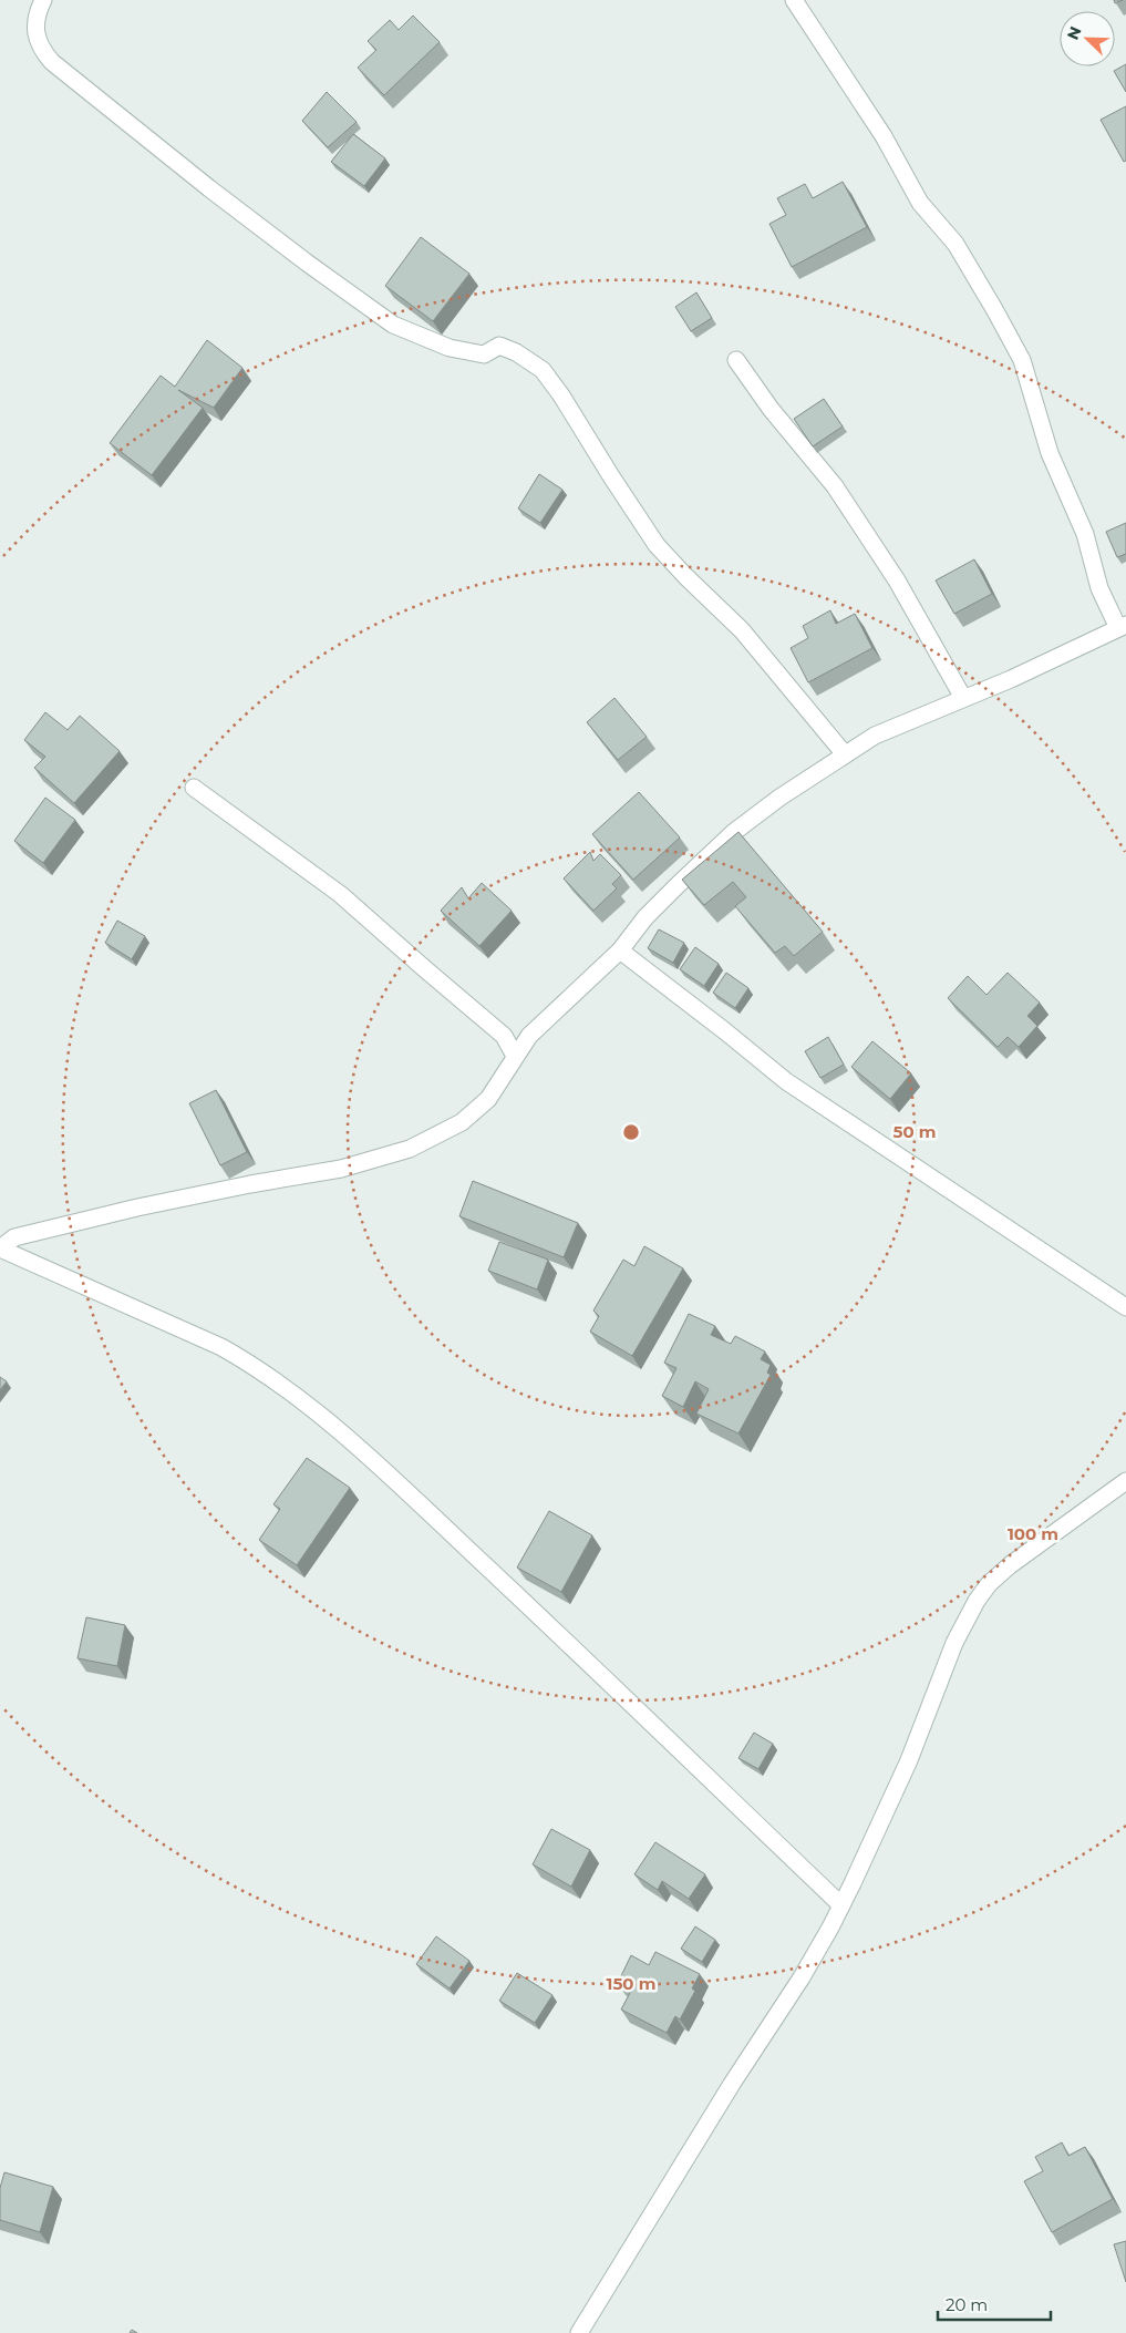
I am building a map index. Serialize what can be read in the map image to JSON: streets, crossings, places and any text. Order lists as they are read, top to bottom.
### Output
{
  "scale_bar": "20 m",
  "north": "top left",
  "rings": ["50 m", "100 m", "150 m"]
}
